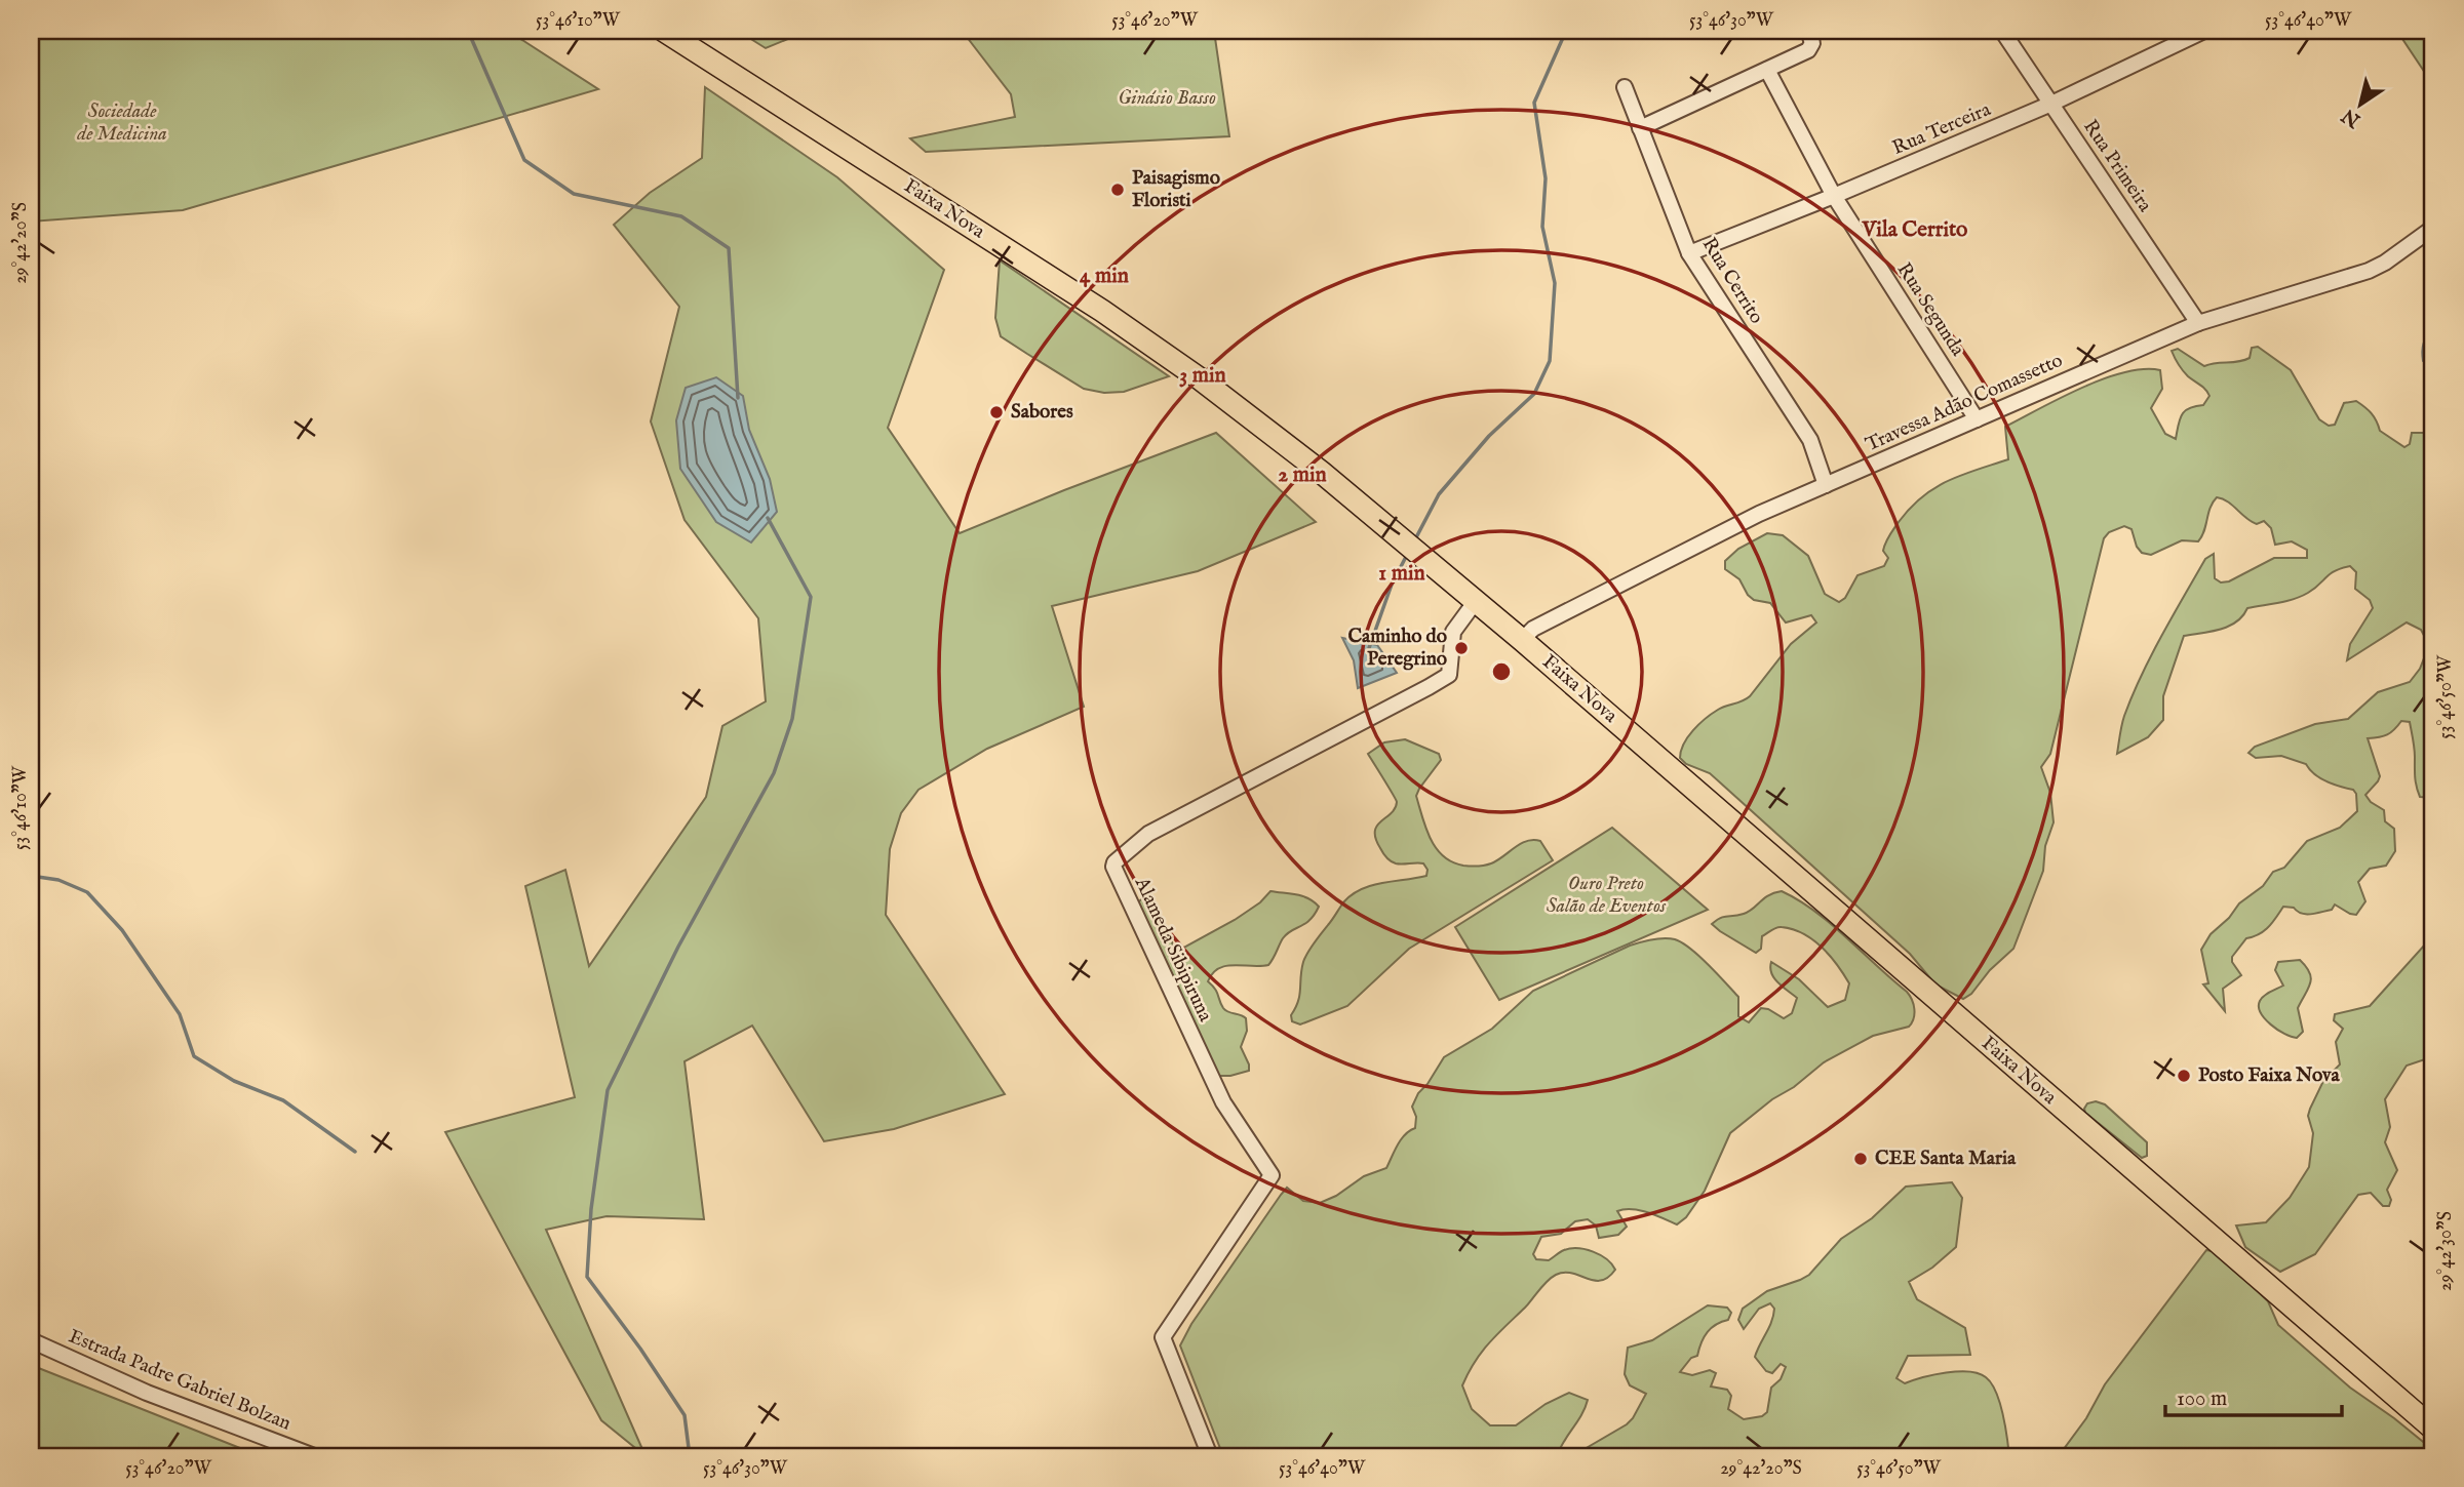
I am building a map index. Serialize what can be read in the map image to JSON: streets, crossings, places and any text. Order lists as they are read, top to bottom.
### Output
{
  "streets": {
    "highway": ["Faixa Nova"],
    "street": [
      "Rua Terceira",
      "Rua Primeira",
      "Rua Cerrito",
      "Rua Segunda",
      "Travessa Adão Comassetto",
      "Alameda Sibipiruna",
      "Estrada Padre Gabriel Bolzan"
    ]
  },
  "crossings": [
    ["Rua Terceira", "Rua Primeira"],
    ["Rua Terceira", "Rua Cerrito"],
    ["Rua Terceira", "Rua Segunda"],
    ["Rua Primeira", "Travessa Adão Comassetto"],
    ["Faixa Nova", "Travessa Adão Comassetto"],
    ["Faixa Nova", "Alameda Sibipiruna"],
    ["Rua Cerrito", "Travessa Adão Comassetto"],
    ["Rua Segunda", "Travessa Adão Comassetto"]
  ],
  "districts": ["Vila Cerrito"],
  "parks": ["Ginásio Basso", "Sociedade de Medicina", "Ouro Preto Salão de Eventos"],
  "places": [
    "Paisagismo Floristi",
    "Sabores",
    "Caminho do Peregrino",
    "Posto Faixa Nova",
    "CEE Santa Maria"
  ],
  "scale_bar": "100 m",
  "north": "bottom left",
  "coordinates": [
    "53°46'10\"W",
    "53°46'20\"W",
    "53°46'30\"W",
    "53°46'40\"W",
    "29°42'20\"S",
    "53°46'50\"W",
    "29°42'30\"S"
  ],
  "rings": [
    "4 min",
    "3 min",
    "2 min",
    "1 min"
  ]
}
